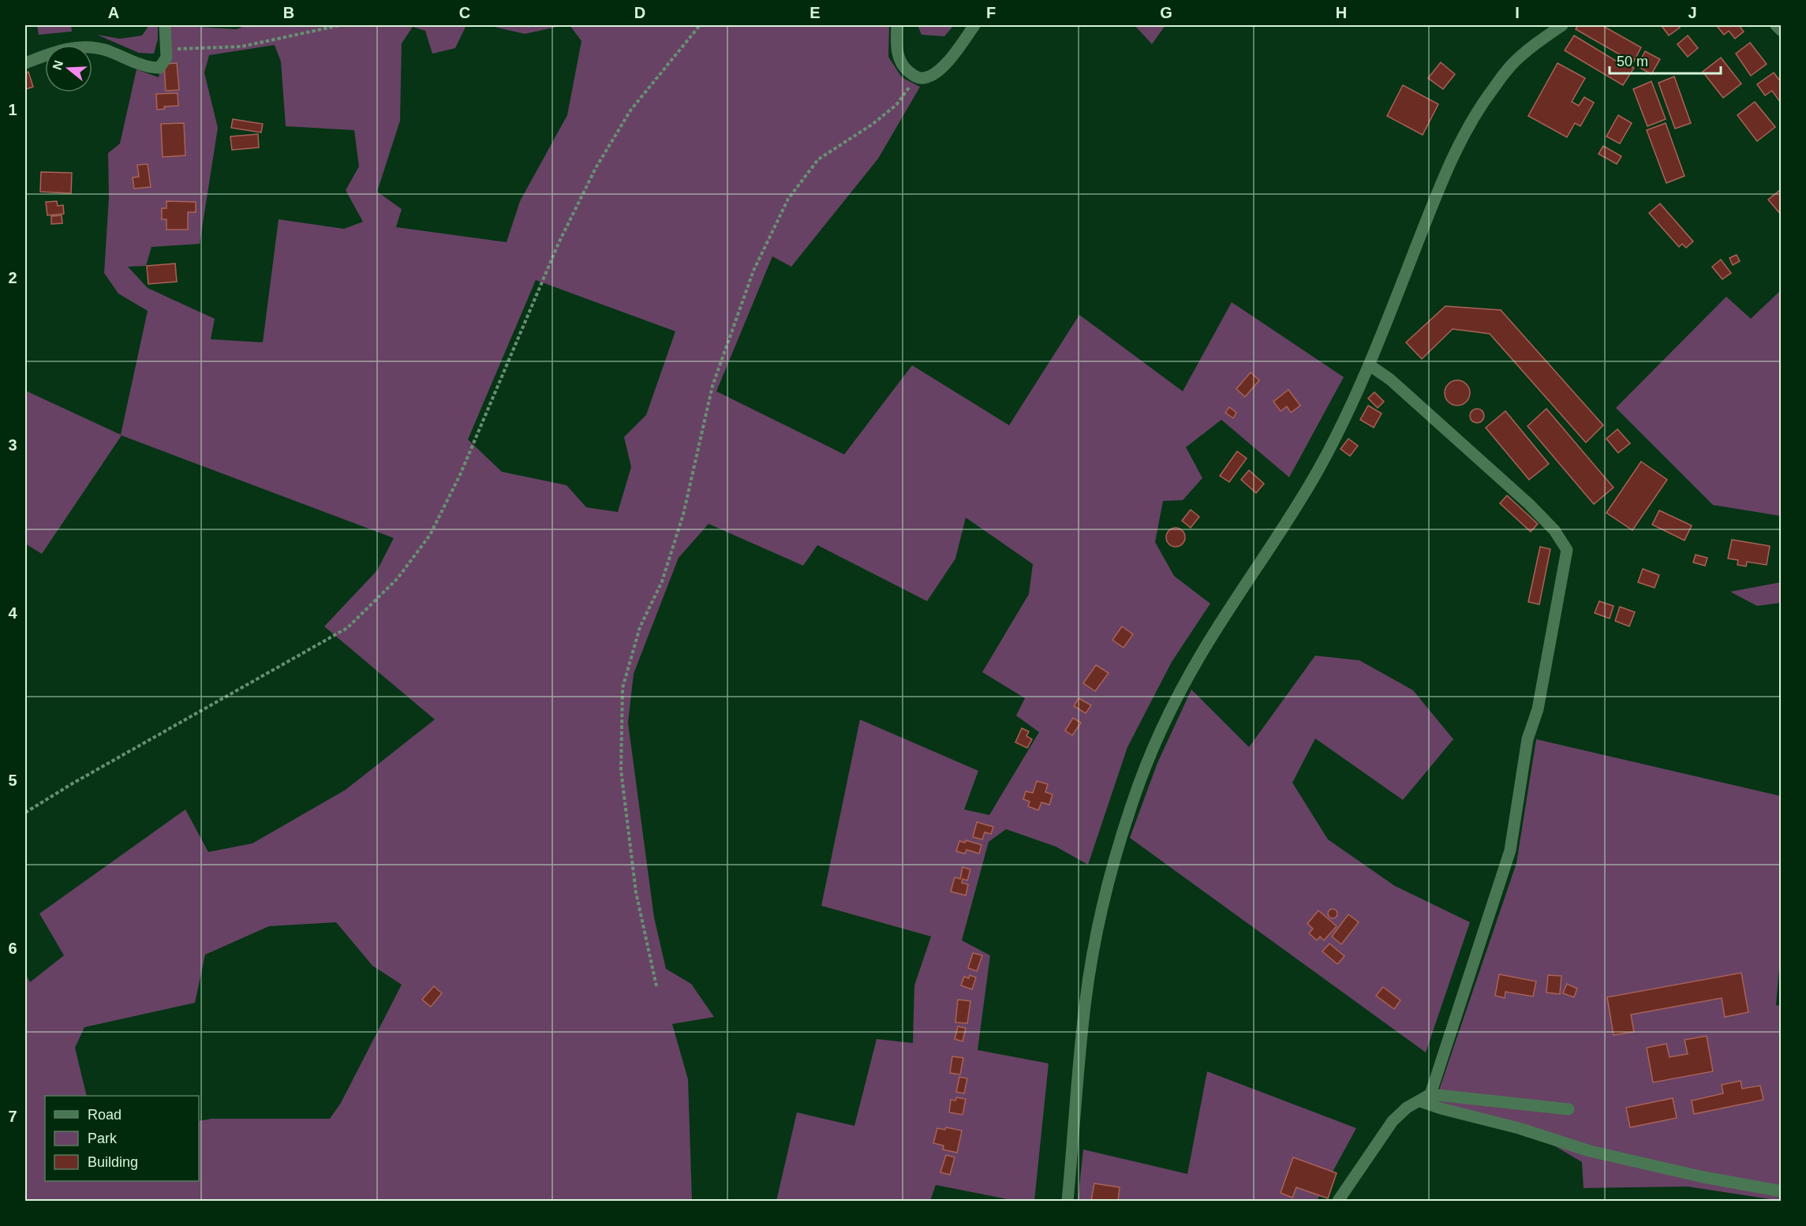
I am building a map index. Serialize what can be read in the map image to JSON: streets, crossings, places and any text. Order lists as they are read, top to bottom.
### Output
{
  "legend": ["Road", "Park", "Building"],
  "scale_bar": "50 m",
  "north": "left",
  "grid": {
    "columns": [
      "A",
      "B",
      "C",
      "D",
      "E",
      "F",
      "G",
      "H",
      "I",
      "J"
    ],
    "rows": [
      "1",
      "2",
      "3",
      "4",
      "5",
      "6",
      "7"
    ]
  }
}
